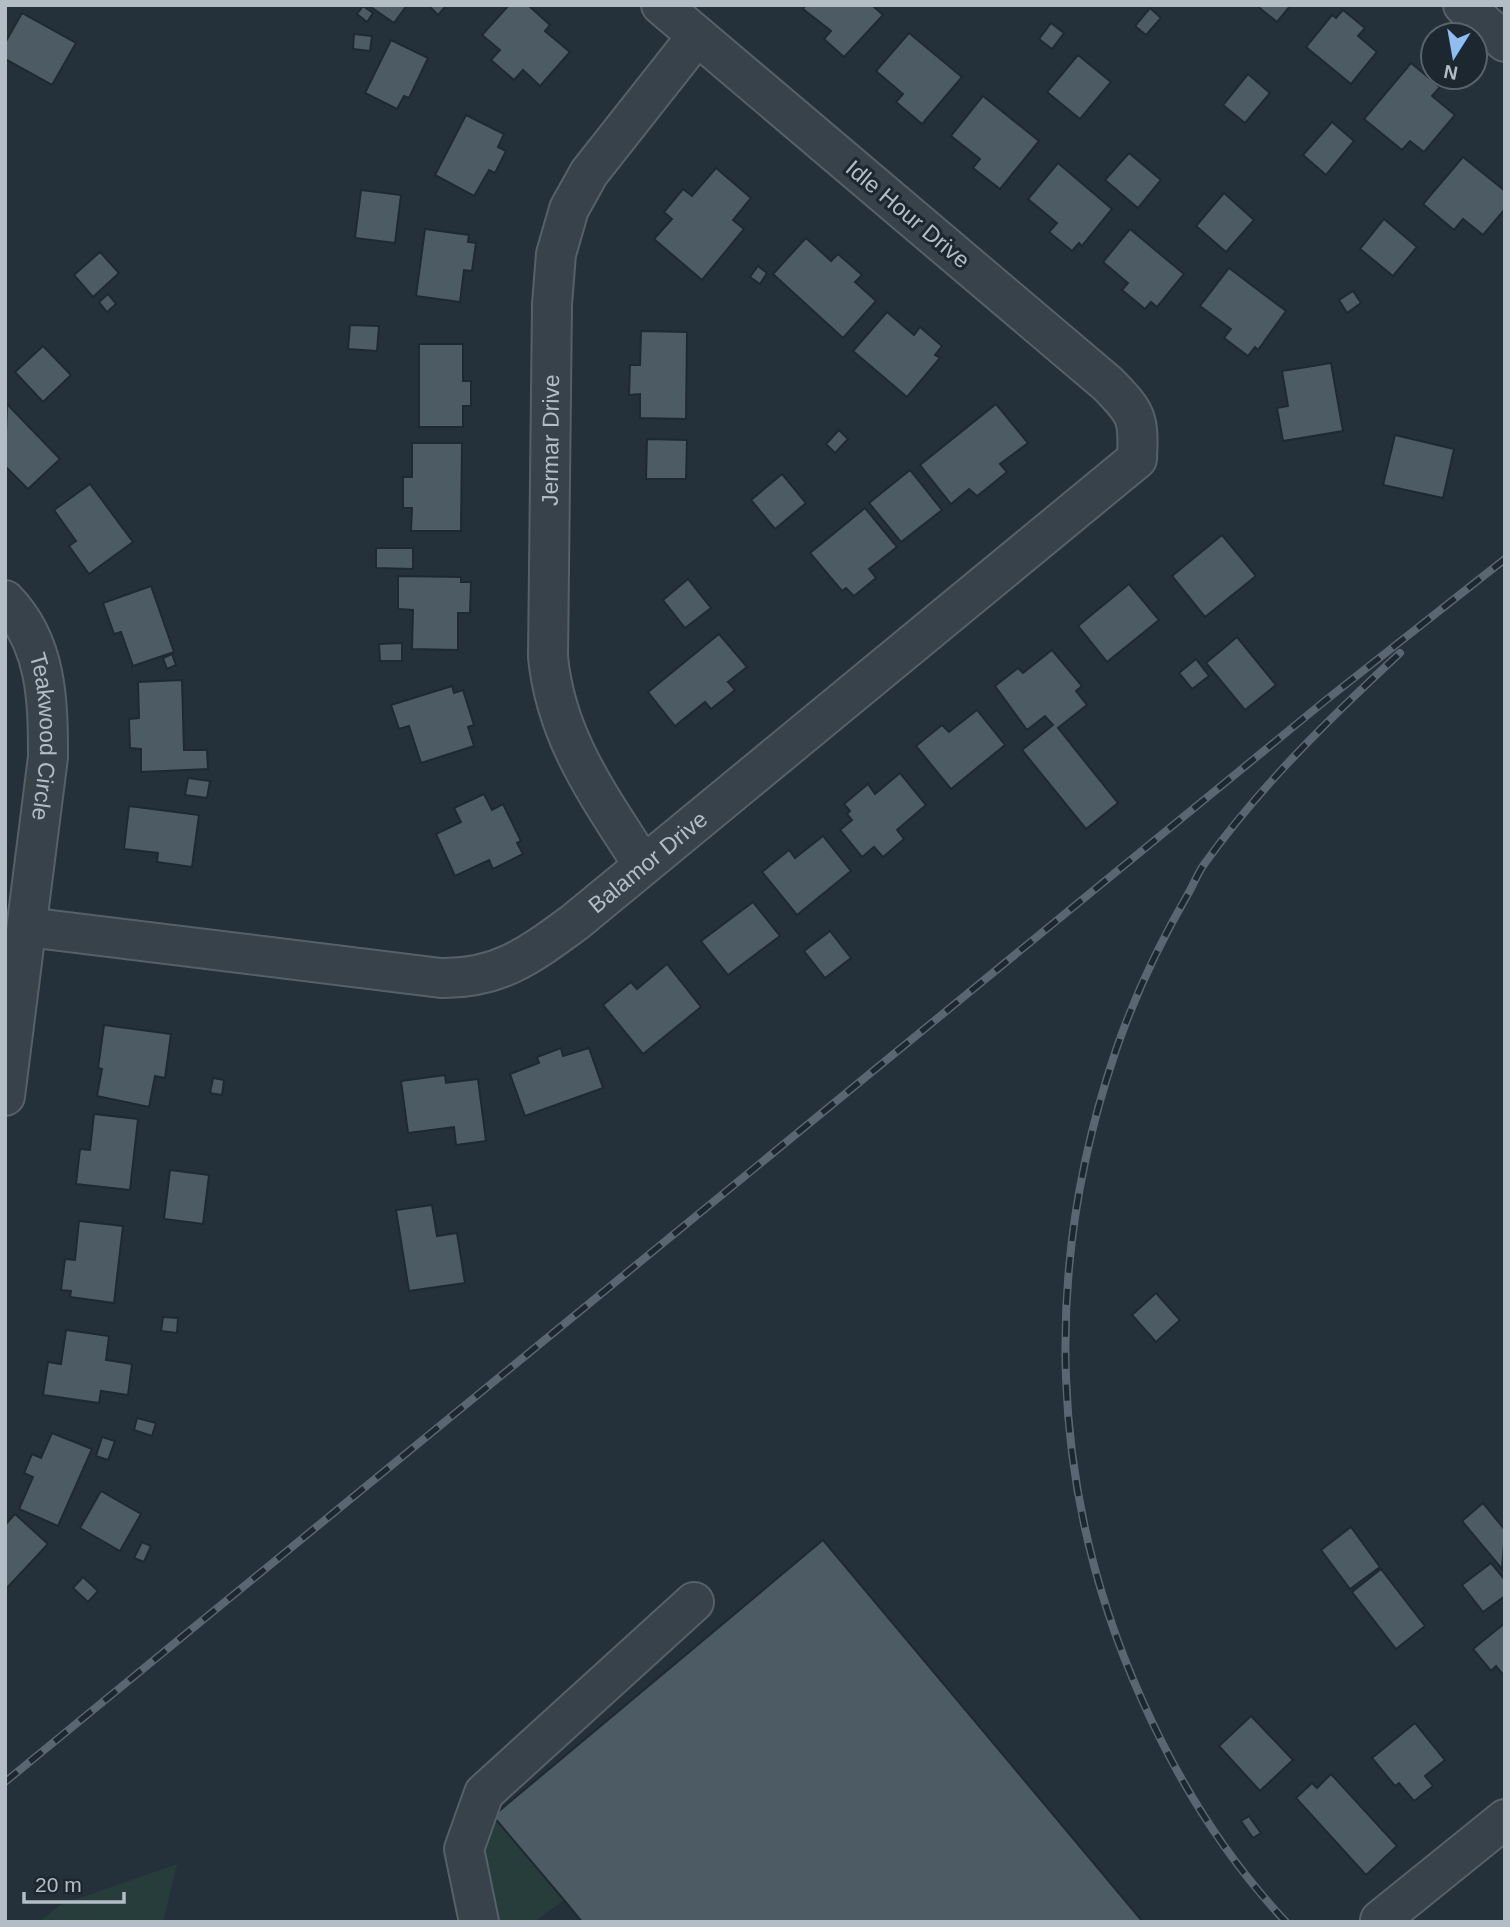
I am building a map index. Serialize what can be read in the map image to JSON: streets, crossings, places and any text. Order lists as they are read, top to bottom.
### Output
{
  "streets": {
    "street": [
      "Idle Hour Drive",
      "Jermar Drive",
      "Teakwood Circle",
      "Balamor Drive"
    ]
  },
  "crossings": [
    ["Idle Hour Drive", "Jermar Drive"],
    ["Idle Hour Drive", "Balamor Drive"],
    ["Jermar Drive", "Balamor Drive"],
    ["Teakwood Circle", "Balamor Drive"]
  ],
  "scale_bar": "20 m",
  "north": "bottom"
}
